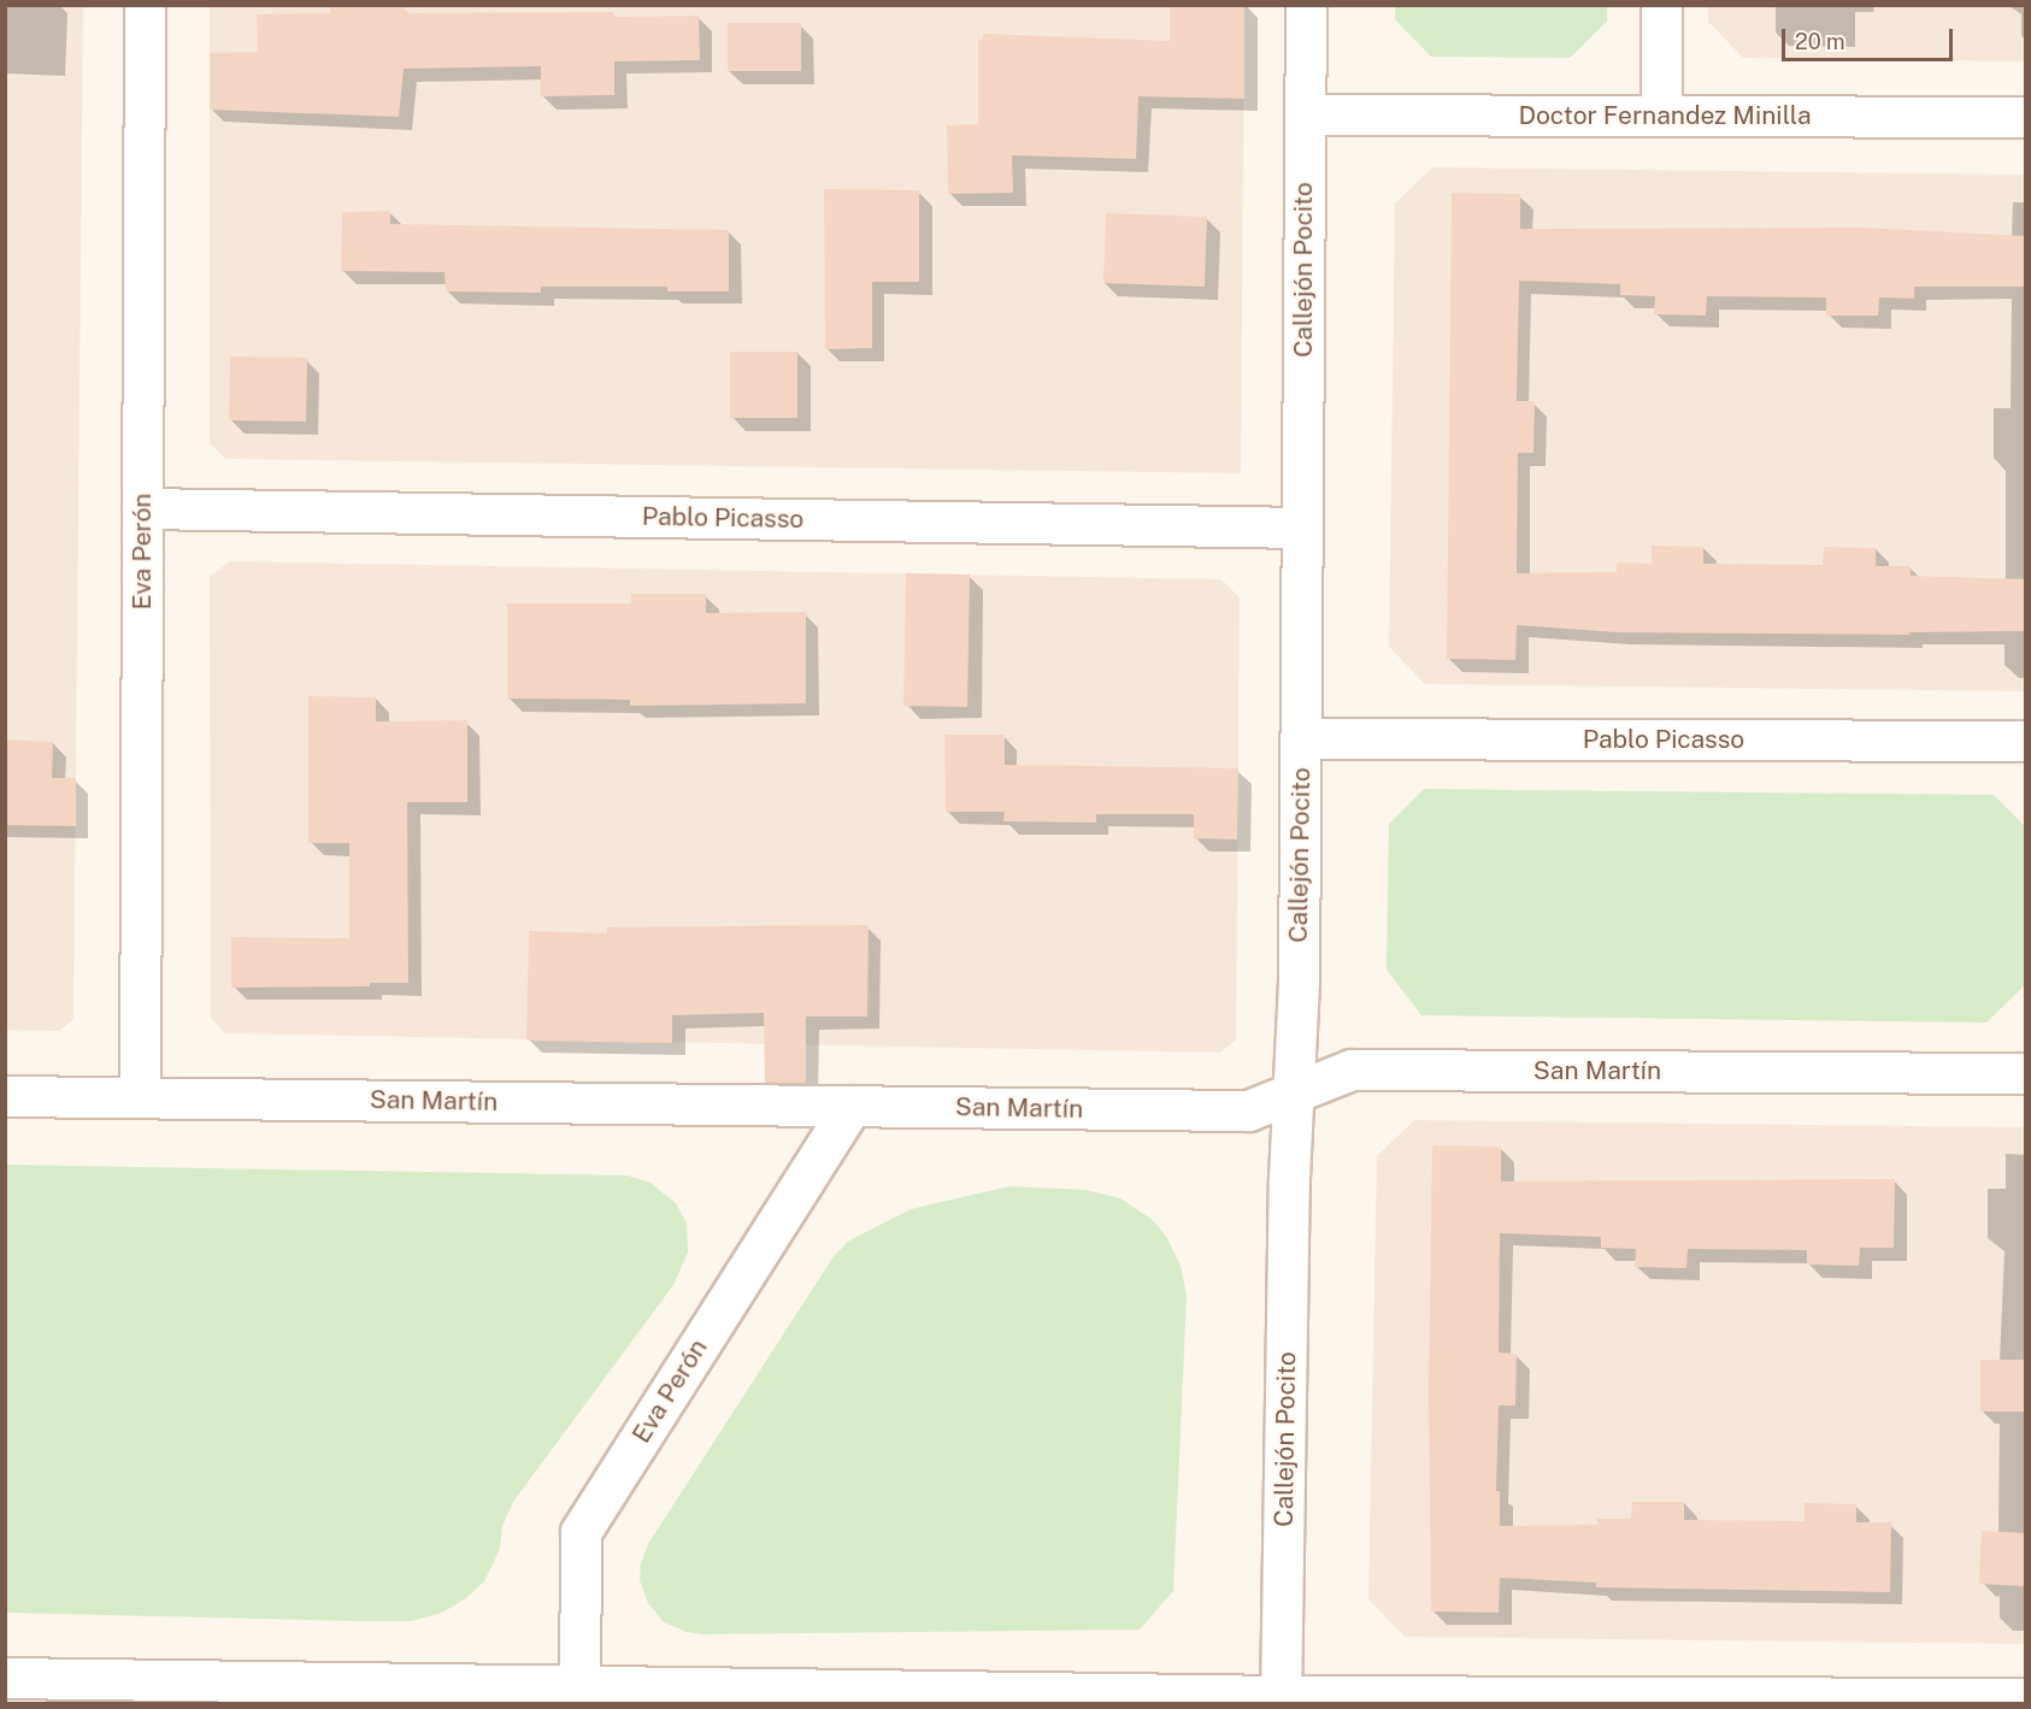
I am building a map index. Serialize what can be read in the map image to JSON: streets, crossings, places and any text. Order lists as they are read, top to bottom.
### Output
{
  "streets": {
    "street": [
      "Doctor Fernandez Minilla",
      "Callejón Pocito",
      "Pablo Picasso",
      "Eva Perón",
      "San Martín"
    ]
  },
  "crossings": [
    ["Doctor Fernandez Minilla", "Callejón Pocito"],
    ["Callejón Pocito", "Pablo Picasso"],
    ["Callejón Pocito", "San Martín"],
    ["Pablo Picasso", "Eva Perón"],
    ["Eva Perón", "San Martín"]
  ],
  "scale_bar": "20 m"
}
